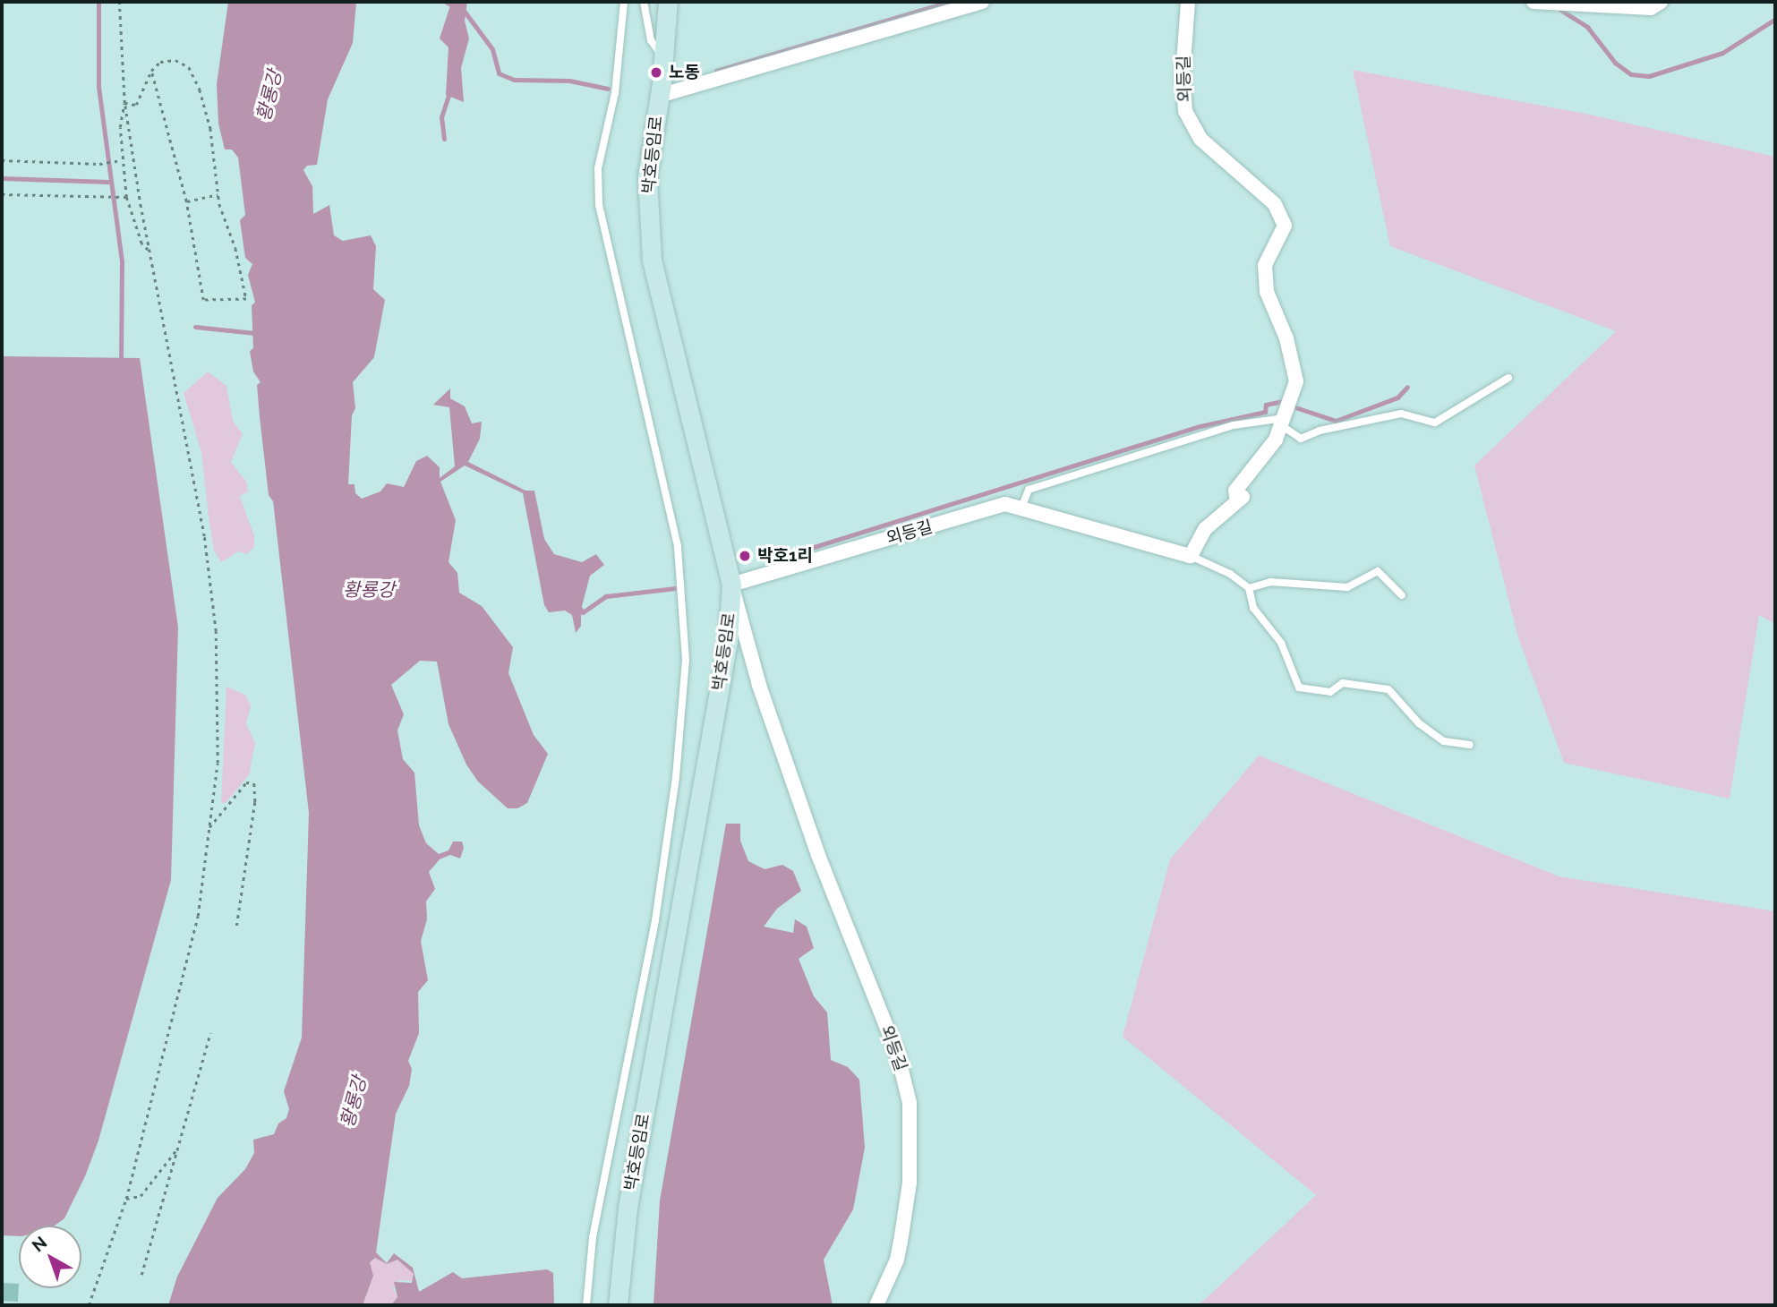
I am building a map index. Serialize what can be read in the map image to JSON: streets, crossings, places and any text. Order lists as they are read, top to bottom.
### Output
{
  "streets": {
    "street": ["외등길", "박호등임로"]
  },
  "crossings": [
    ["외등길", "박호등임로"]
  ],
  "water": ["황룡강"],
  "places": ["노동", "박호1리"],
  "north": "top left"
}
